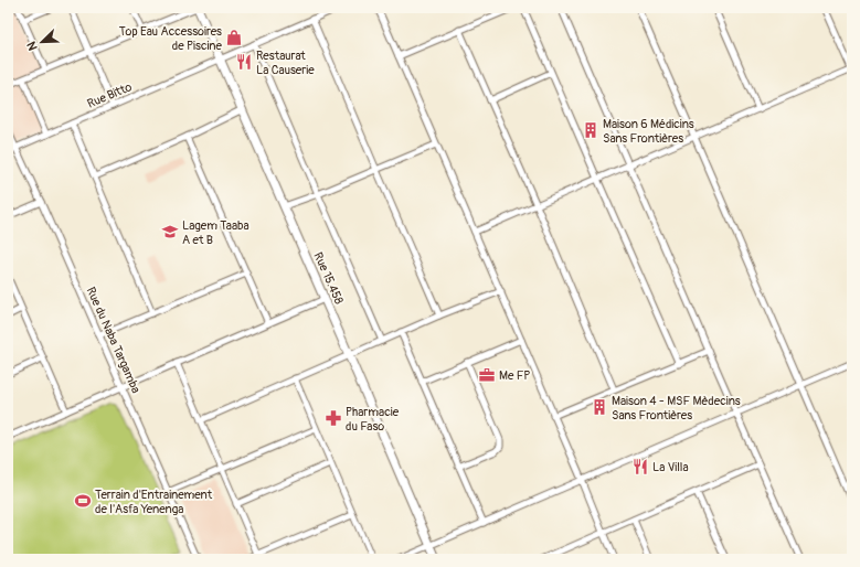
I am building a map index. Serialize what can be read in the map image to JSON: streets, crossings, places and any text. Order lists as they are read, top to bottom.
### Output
{
  "streets": {
    "main road": ["Rue 15.458"],
    "street": ["Rue Bitto", "Rue du Naba Targamba"]
  },
  "crossings": [
    ["Rue Bitto", "Rue 15.458"],
    ["Rue Bitto", "Rue du Naba Targamba"]
  ],
  "places": {
    "shop": ["Top Eau Accessoires de Piscine"],
    "restaurant": ["Restaurat La Causerie", "La Villa"],
    "building": ["Maison 6 Médicins Sans Frontières", "Maison 4 - MSF Mèdecins Sans Frontières"],
    "school or university": ["Lagem Taaba A et B"],
    "office": ["Me FP"],
    "pharmacy": ["Pharmacie du Faso"],
    "sports": ["Terrain d'Entrainement de l'Asfa Yenenga"]
  },
  "north": "bottom left"
}
